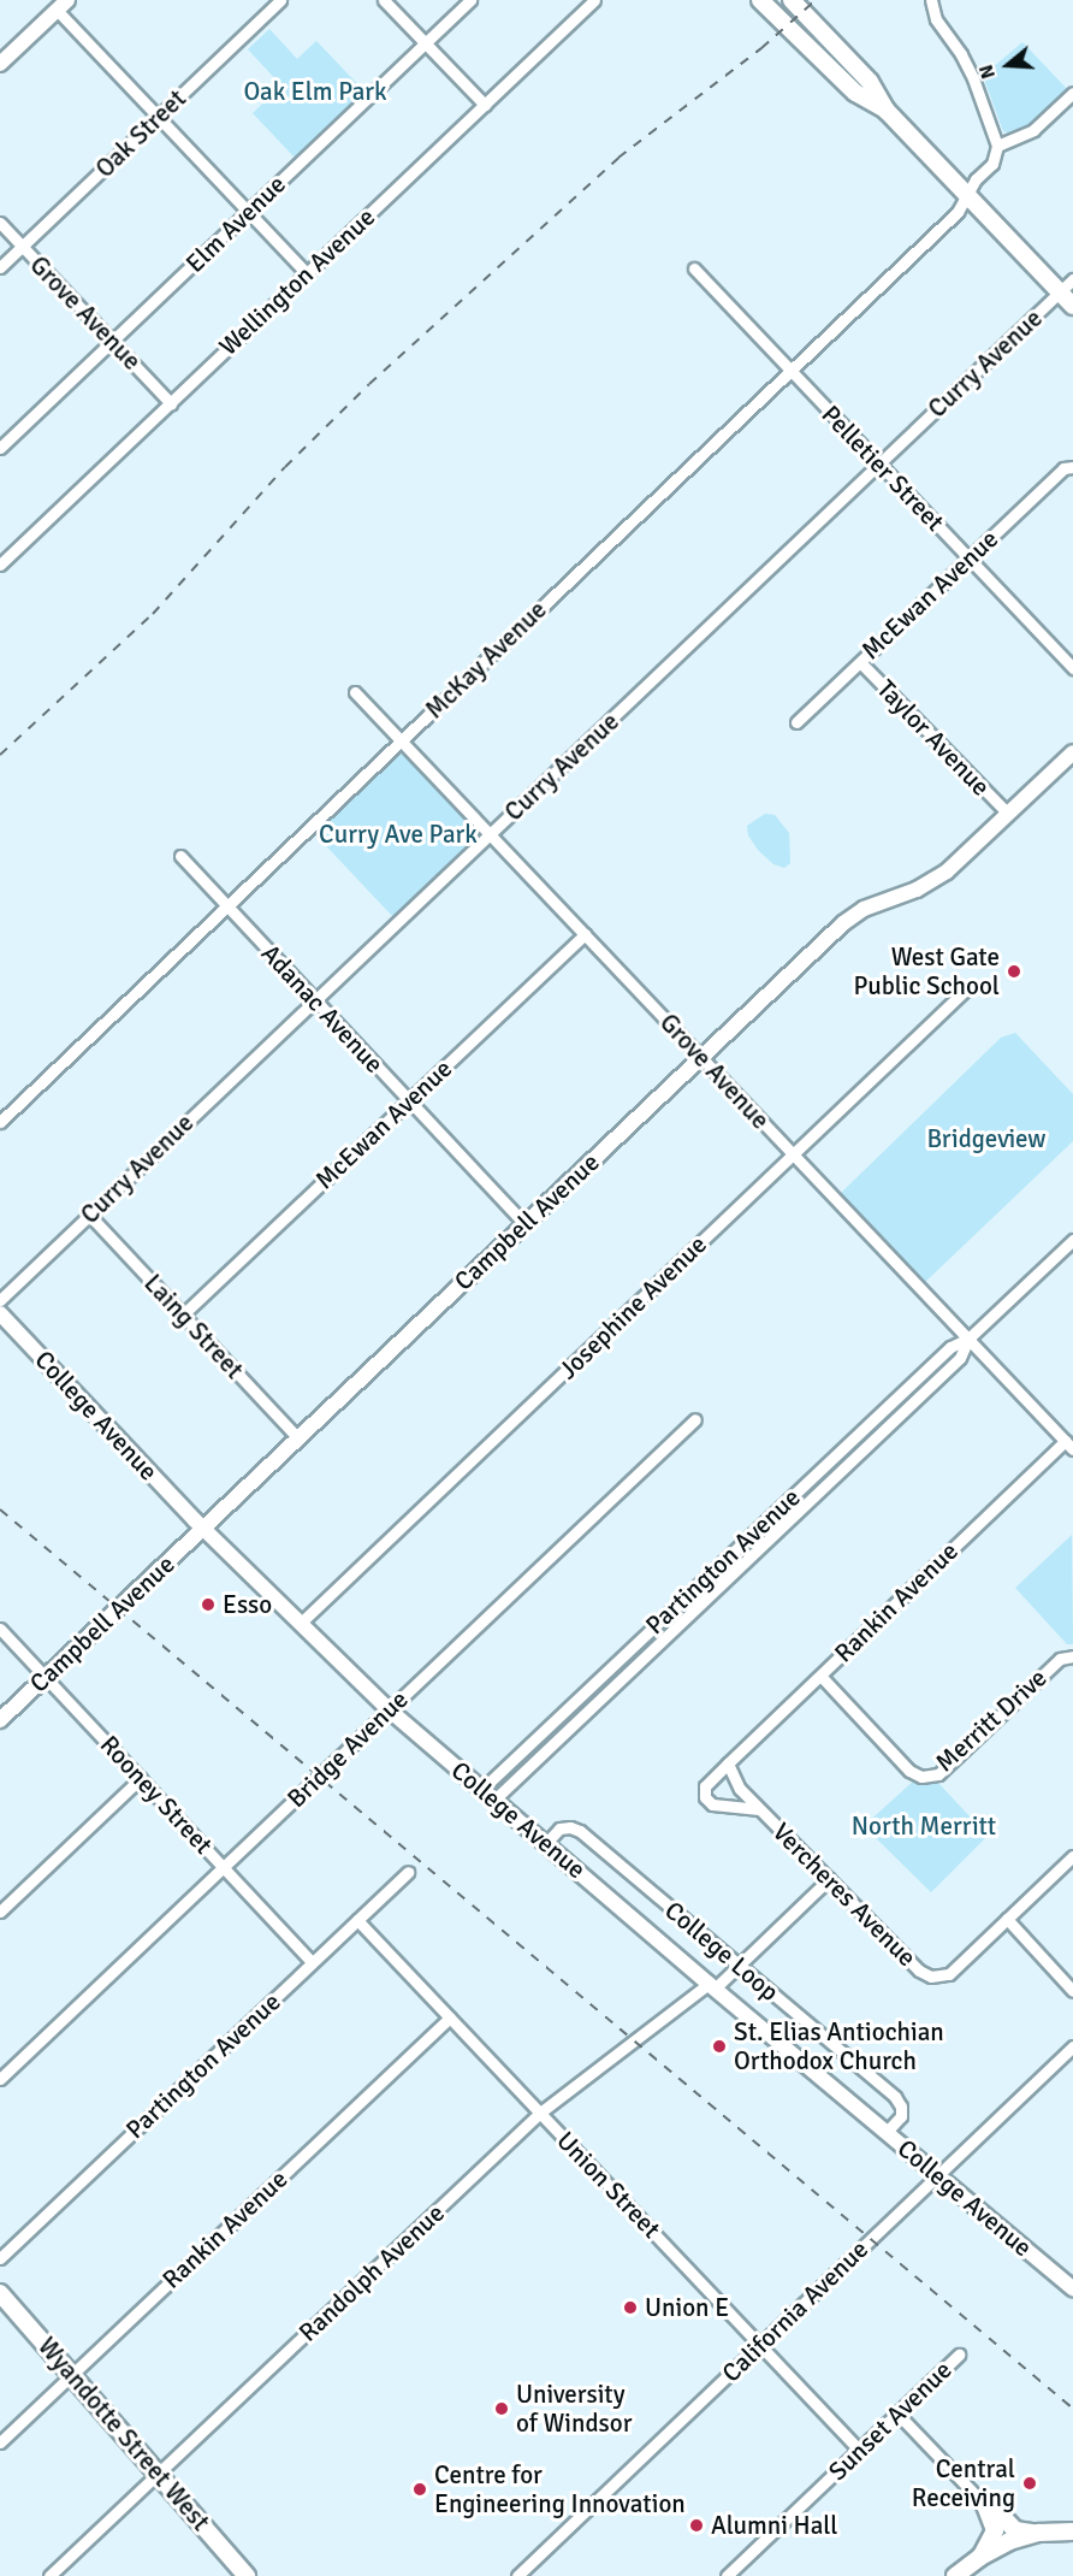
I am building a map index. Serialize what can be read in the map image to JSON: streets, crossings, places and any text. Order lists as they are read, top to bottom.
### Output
{
  "streets": {
    "main road": ["Wyandotte Street West"],
    "street": [
      "Oak Street",
      "Elm Avenue",
      "Wellington Avenue",
      "Grove Avenue",
      "Curry Avenue",
      "Pelletier Street",
      "McEwan Avenue",
      "McKay Avenue",
      "Taylor Avenue",
      "Adanac Avenue",
      "Campbell Avenue",
      "Josephine Avenue",
      "Laing Street",
      "College Avenue",
      "Partington Avenue",
      "Rankin Avenue",
      "Merritt Drive",
      "Bridge Avenue",
      "Rooney Street",
      "Vercheres Avenue",
      "College Loop",
      "Union Street",
      "Randolph Avenue",
      "California Avenue",
      "Sunset Avenue"
    ]
  },
  "crossings": [
    ["Oak Street", "Grove Avenue"],
    ["Elm Avenue", "Grove Avenue"],
    ["Wellington Avenue", "Grove Avenue"],
    ["Grove Avenue", "Curry Avenue"],
    ["Grove Avenue", "McEwan Avenue"],
    ["Grove Avenue", "McKay Avenue"],
    ["Grove Avenue", "Campbell Avenue"],
    ["Grove Avenue", "Josephine Avenue"],
    ["Grove Avenue", "Partington Avenue"],
    ["Grove Avenue", "Rankin Avenue"],
    ["Curry Avenue", "Pelletier Street"],
    ["Curry Avenue", "Adanac Avenue"],
    ["Curry Avenue", "Laing Street"],
    ["Pelletier Street", "McEwan Avenue"],
    ["Pelletier Street", "McKay Avenue"],
    ["McEwan Avenue", "Taylor Avenue"],
    ["McEwan Avenue", "Adanac Avenue"],
    ["McEwan Avenue", "Laing Street"],
    ["McKay Avenue", "Adanac Avenue"],
    ["Taylor Avenue", "Campbell Avenue"],
    ["Adanac Avenue", "Campbell Avenue"],
    ["Campbell Avenue", "Laing Street"],
    ["Campbell Avenue", "College Avenue"],
    ["Campbell Avenue", "Rooney Street"],
    ["Josephine Avenue", "College Avenue"],
    ["College Avenue", "Partington Avenue"],
    ["College Avenue", "Bridge Avenue"],
    ["College Avenue", "College Loop"],
    ["College Avenue", "Randolph Avenue"],
    ["College Avenue", "California Avenue"],
    ["Partington Avenue", "Rooney Street"],
    ["Partington Avenue", "Union Street"],
    ["Rankin Avenue", "Merritt Drive"],
    ["Rankin Avenue", "Vercheres Avenue"],
    ["Rankin Avenue", "Union Street"],
    ["Rankin Avenue", "Wyandotte Street West"],
    ["Bridge Avenue", "Rooney Street"],
    ["Vercheres Avenue", "Randolph Avenue"],
    ["College Loop", "Randolph Avenue"],
    ["Union Street", "Randolph Avenue"],
    ["Union Street", "California Avenue"],
    ["Union Street", "Sunset Avenue"],
    ["Randolph Avenue", "Wyandotte Street West"]
  ],
  "parks": [
    "Oak Elm Park",
    "Curry Ave Park",
    "Bridgeview",
    "North Merritt"
  ],
  "places": [
    "West Gate Public School",
    "Esso",
    "St. Elias Antiochian Orthodox Church",
    "Union E",
    "University of Windsor",
    "Central Receiving",
    "Centre for Engineering Innovation",
    "Alumni Hall"
  ],
  "north": "left"
}
